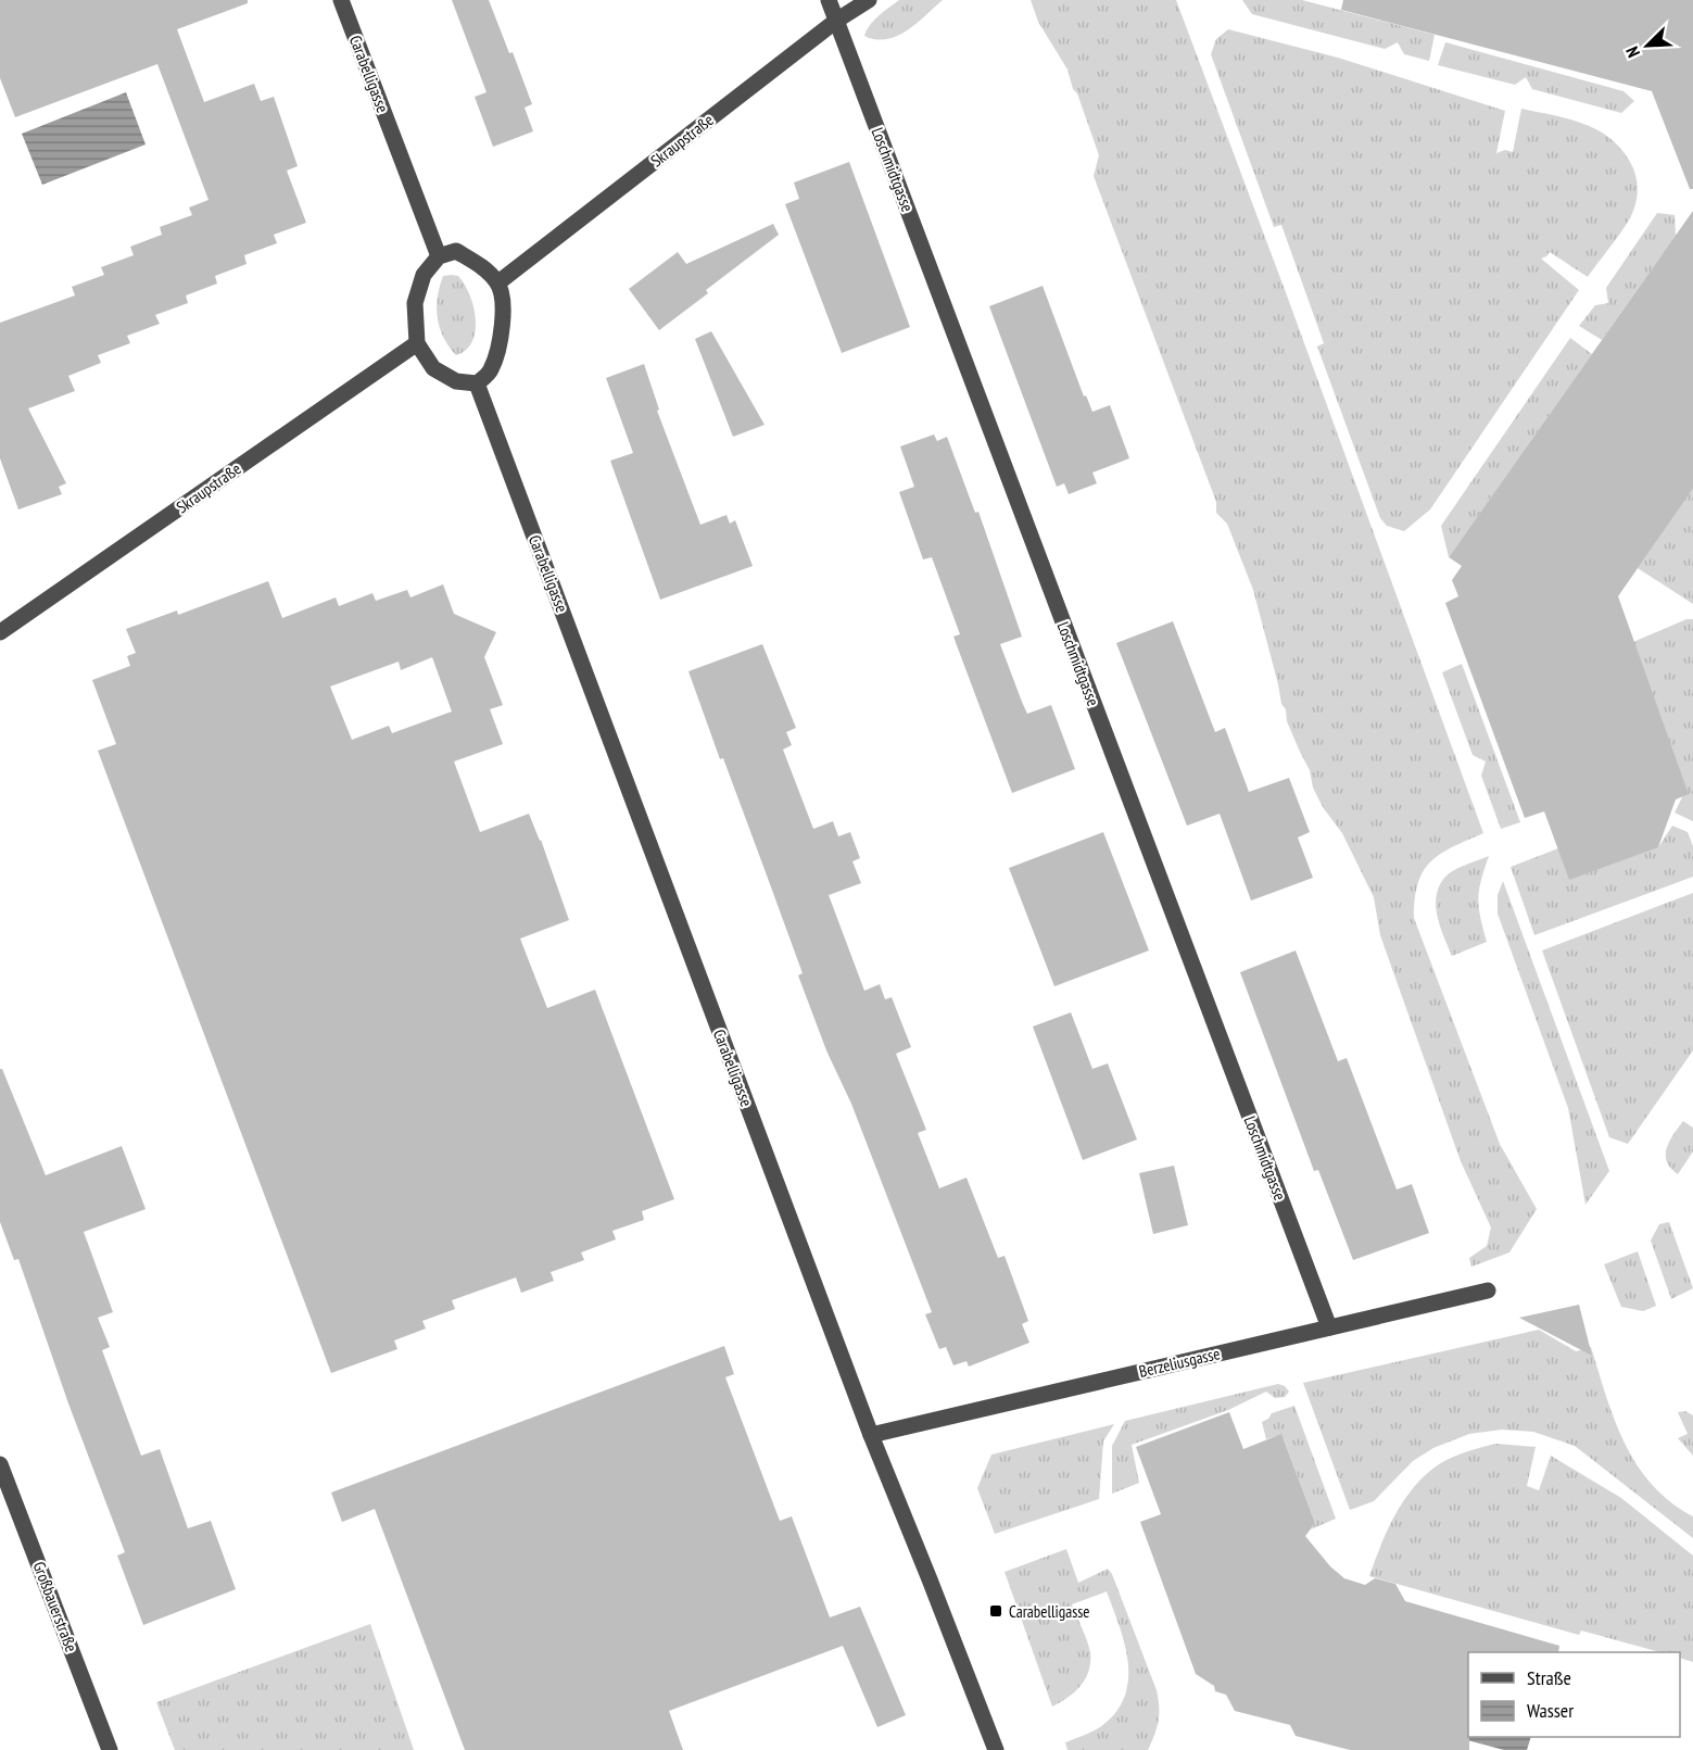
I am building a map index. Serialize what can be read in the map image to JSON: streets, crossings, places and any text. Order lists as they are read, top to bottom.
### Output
{
  "streets": {
    "street": [
      "Carabelligasse",
      "Skraupstraße",
      "Loschmidtgasse",
      "Berzeliusgasse",
      "Großbauerstraße"
    ]
  },
  "crossings": [
    ["Carabelligasse", "Skraupstraße"],
    ["Carabelligasse", "Berzeliusgasse"],
    ["Skraupstraße", "Loschmidtgasse"],
    ["Loschmidtgasse", "Berzeliusgasse"]
  ],
  "places": {
    "transit": ["Carabelligasse"]
  },
  "legend": ["Straße", "Wasser"],
  "north": "bottom left"
}
